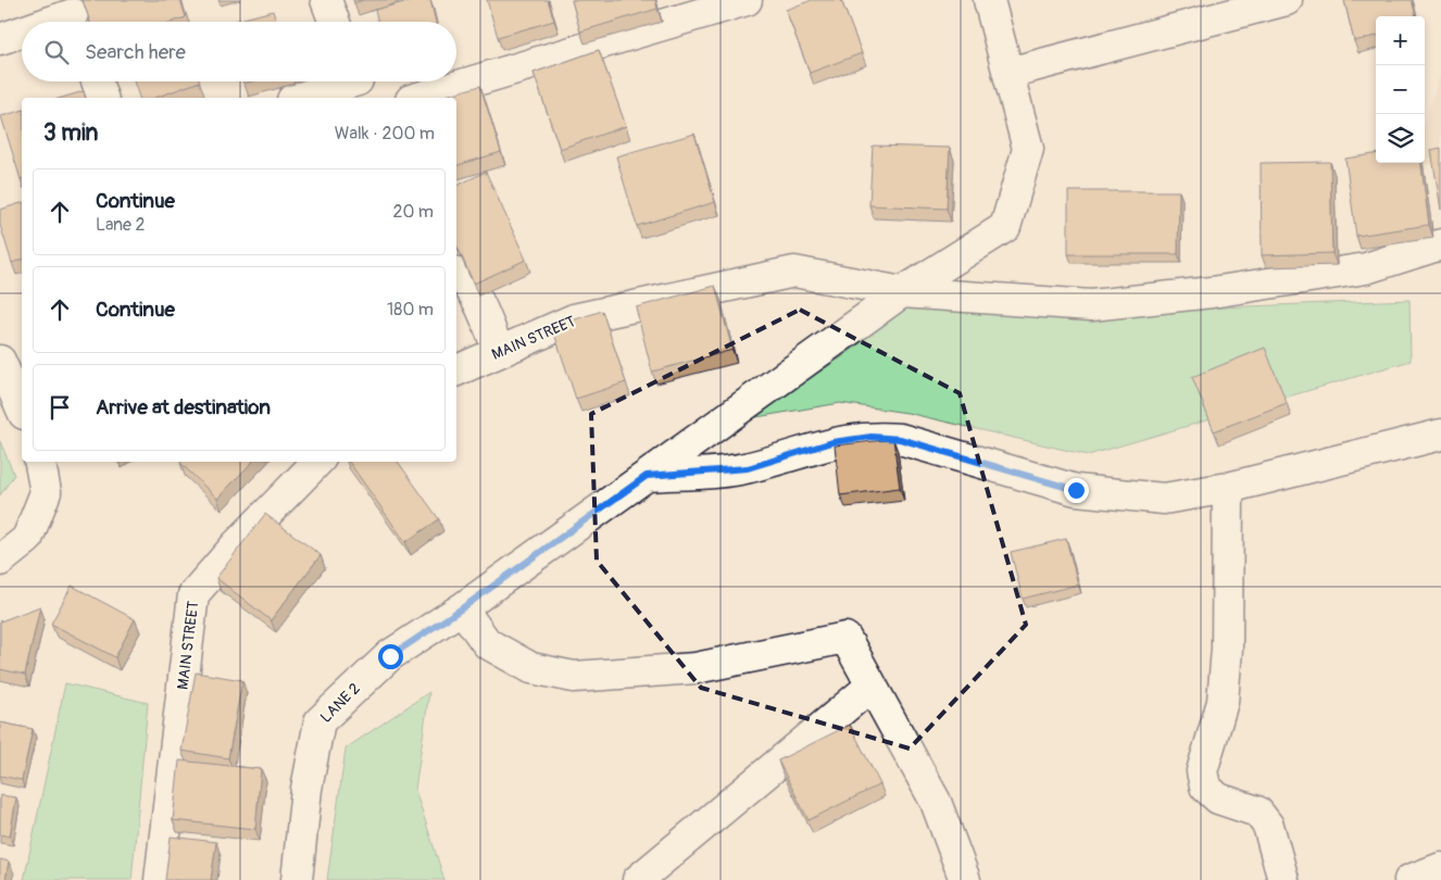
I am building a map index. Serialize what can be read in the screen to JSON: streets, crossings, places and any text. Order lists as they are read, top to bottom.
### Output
{
  "streets": {
    "street": ["MAIN STREET", "LANE 2"]
  },
  "crossings": [
    ["MAIN STREET", "LANE 2"]
  ],
  "page": {
    "map_buttons": ["+", "−"],
    "search": "Search here",
    "heading": ["3 min", "Walk · 200 m"],
    "list": [
      ["Continue", "Lane 2", "20 m"],
      ["Continue", "180 m"],
      "Arrive at destination"
    ]
  }
}
